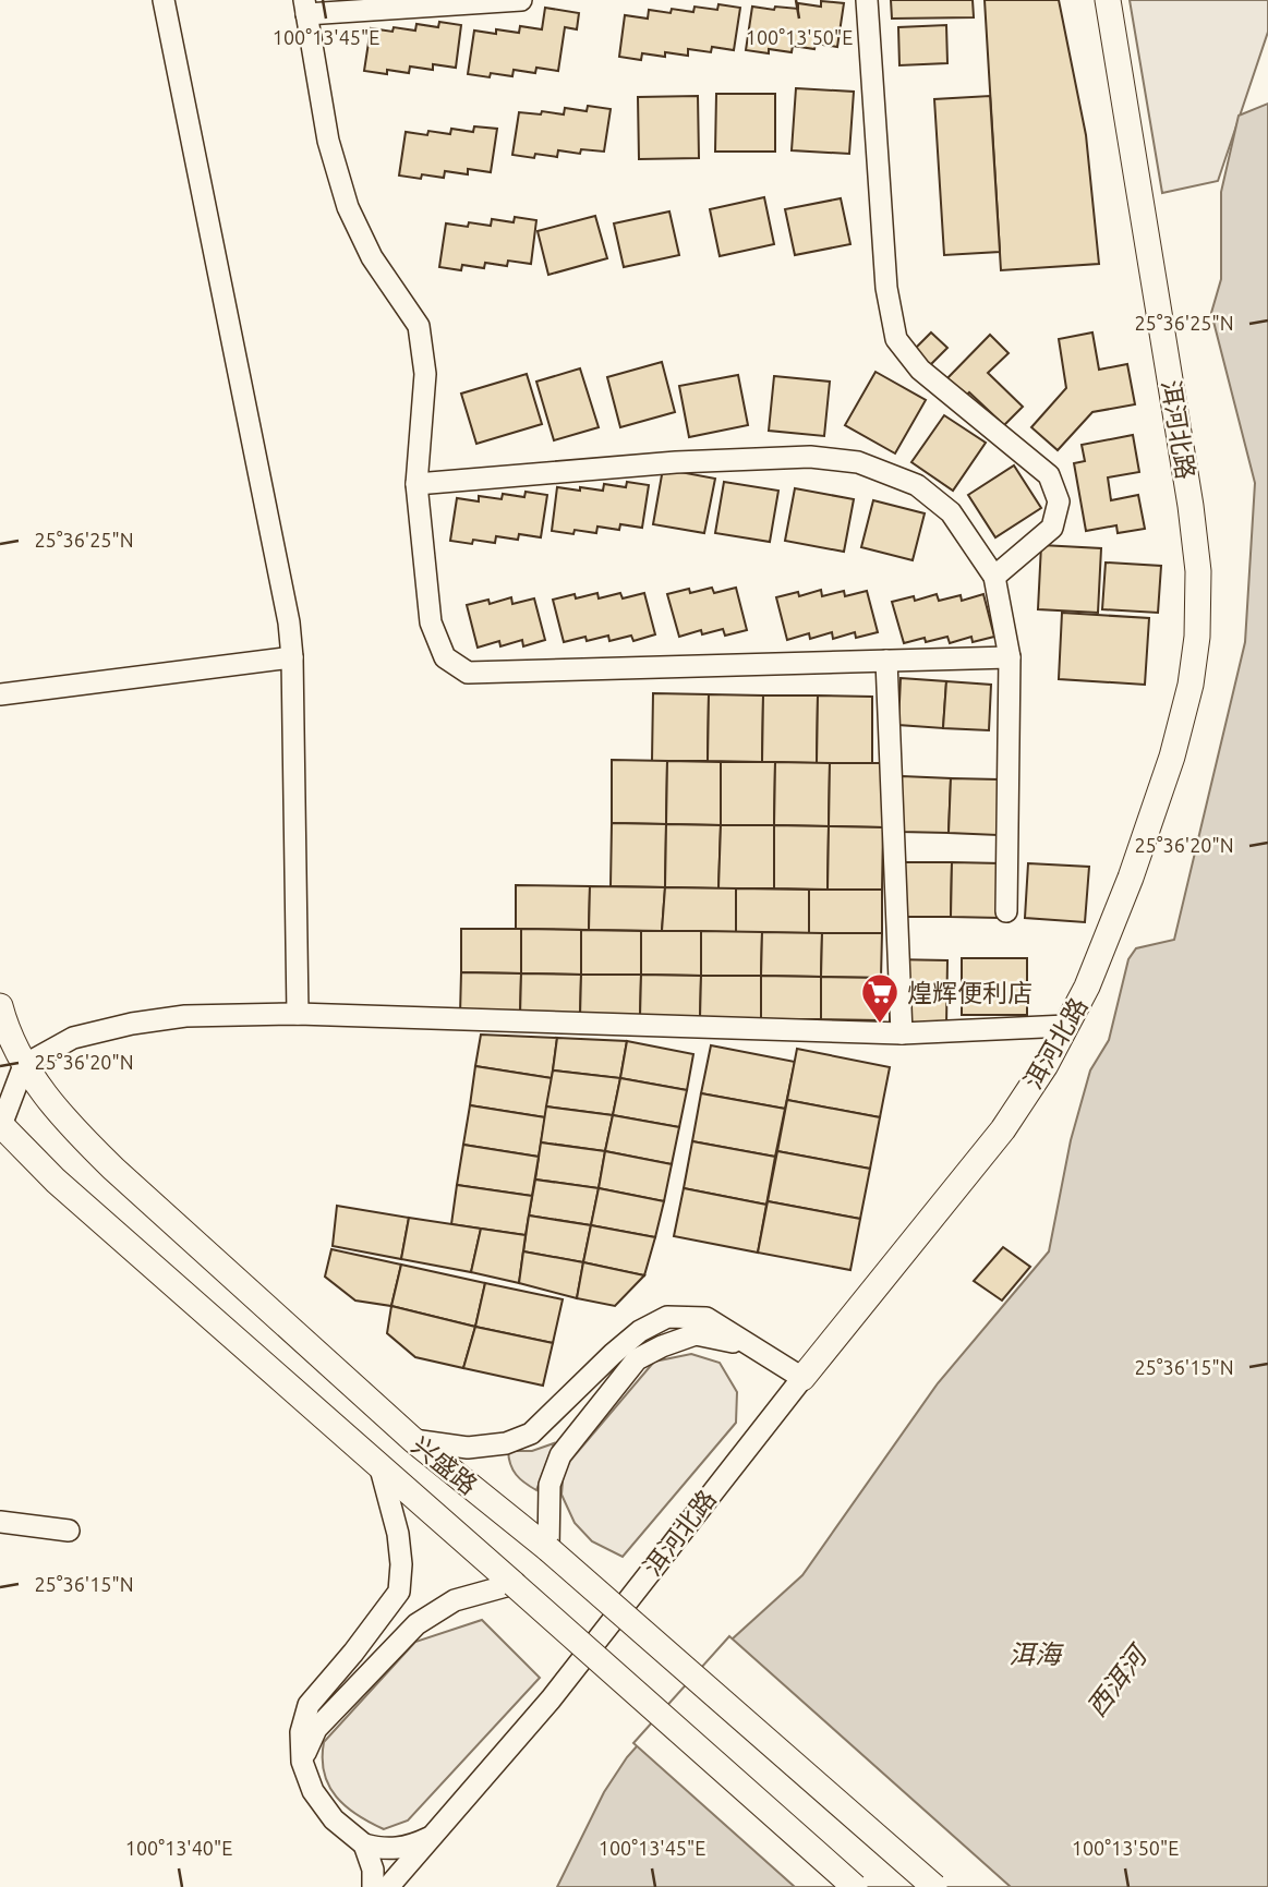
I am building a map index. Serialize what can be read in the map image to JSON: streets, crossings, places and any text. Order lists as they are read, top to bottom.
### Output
{
  "streets": {
    "street": ["洱河北路", "兴盛路"]
  },
  "water": ["洱海", "西洱河"],
  "places": {
    "supermarket": ["煌辉便利店"]
  },
  "coordinates": [
    "100°13'45\"E",
    "100°13'50\"E",
    "25°36'25\"N",
    "25°36'20\"N",
    "25°36'15\"N",
    "100°13'40\"E"
  ]
}
